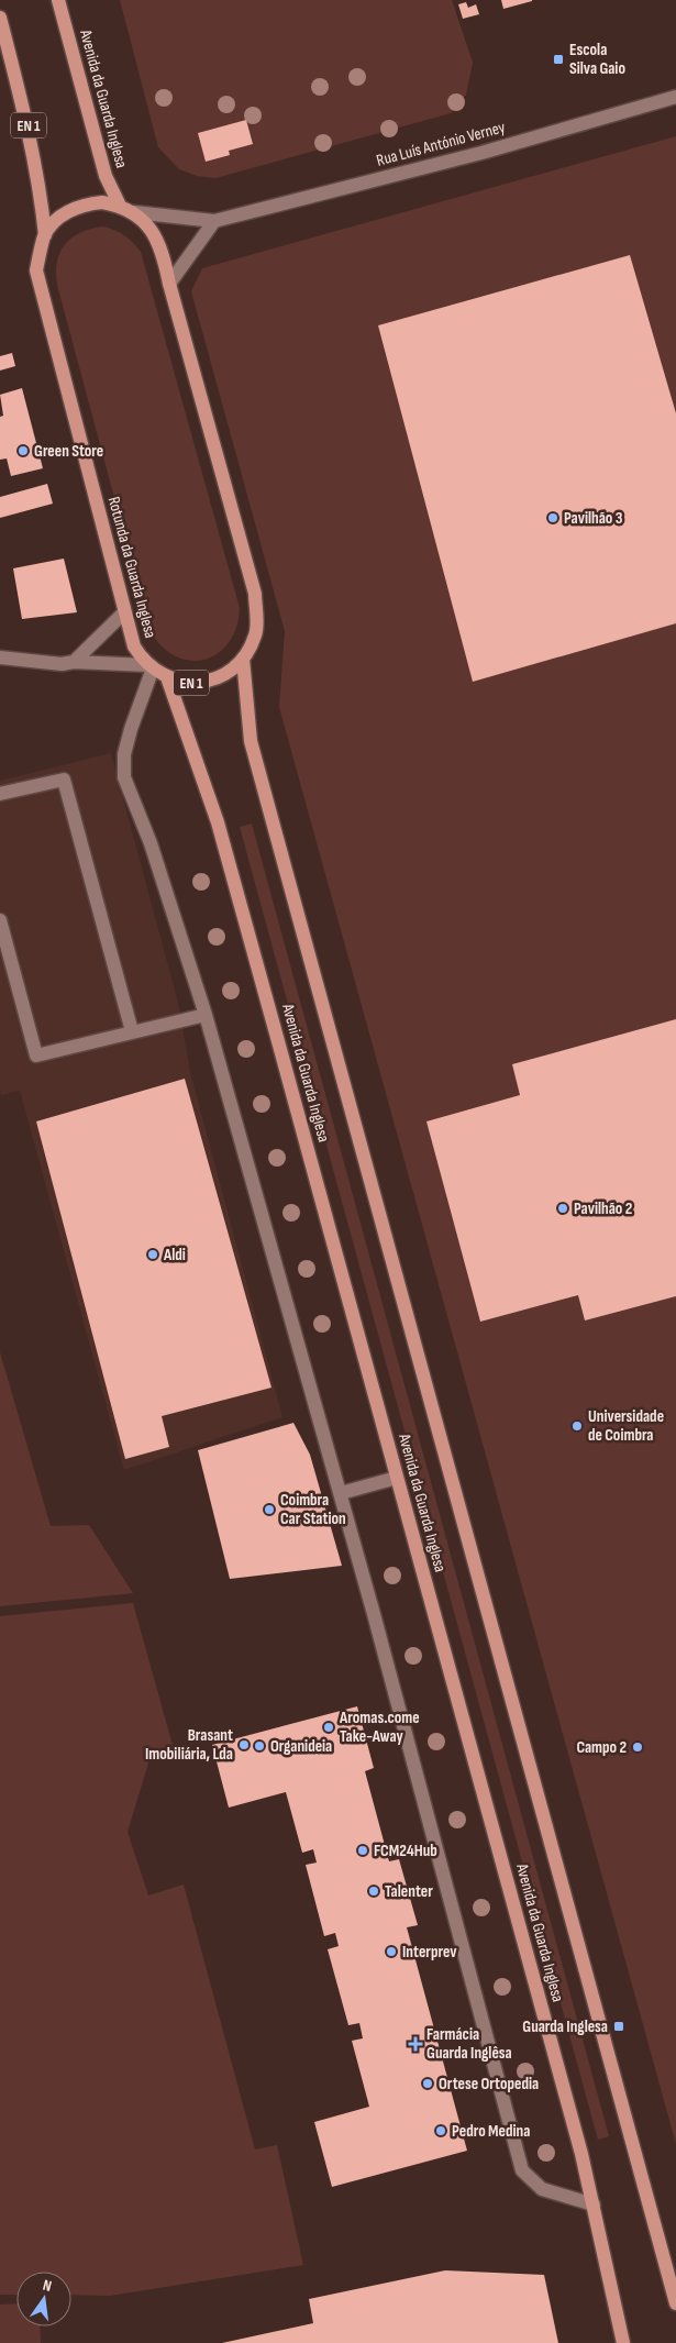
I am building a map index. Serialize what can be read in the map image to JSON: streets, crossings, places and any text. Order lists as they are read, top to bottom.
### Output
{
  "streets": {
    "main road": ["Avenida da Guarda Inglesa", "EN 1", "Rotunda da Guarda Inglesa"],
    "street": ["Rua Luís António Verney"]
  },
  "crossings": [
    ["Avenida da Guarda Inglesa", "Rotunda da Guarda Inglesa"],
    ["EN 1", "Rotunda da Guarda Inglesa"]
  ],
  "places": {
    "transit": ["Escola Silva Gaio", "Guarda Inglesa"],
    "other": [
      "Green Store",
      "Pavilhão 3",
      "Pavilhão 2",
      "Aldi",
      "Universidade de Coimbra",
      "Coimbra Car Station",
      "Aromas.come Take-Away",
      "Brasant Imobiliária, Lda",
      "Organideia",
      "Campo 2",
      "FCM24Hub",
      "Talenter",
      "Interprev",
      "Ortese Ortopedia",
      "Pedro Medina"
    ],
    "health": ["Farmácia Guarda Inglêsa"]
  },
  "north": "top"
}
